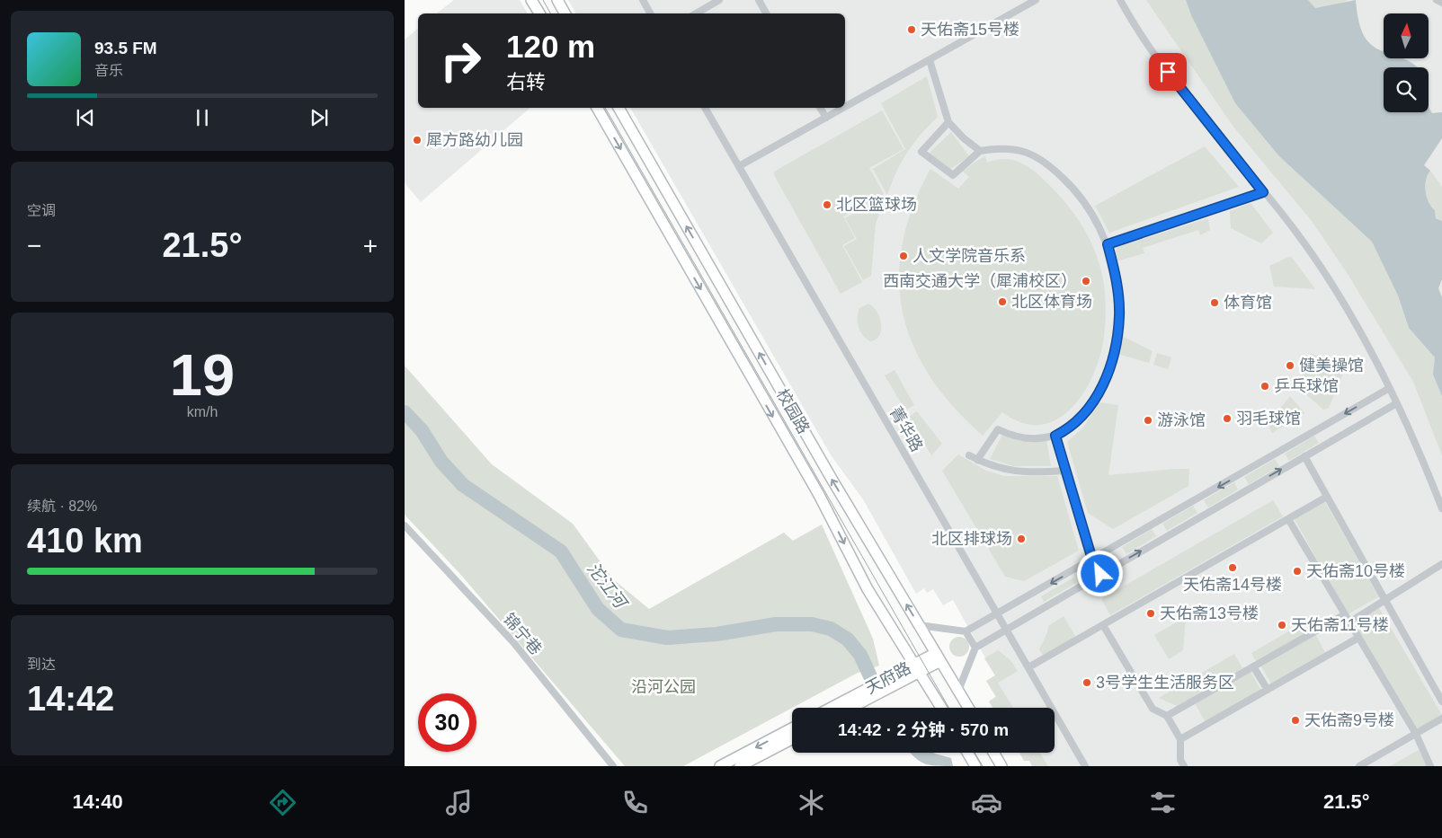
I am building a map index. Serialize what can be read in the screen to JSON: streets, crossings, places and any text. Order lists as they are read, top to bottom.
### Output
{
  "streets": {
    "street": [
      "校园路",
      "菁华路",
      "锦宁巷",
      "天府路"
    ]
  },
  "crossings": [
    ["校园路", "天府路"]
  ],
  "water": ["沱江河"],
  "parks": ["沿河公园"],
  "places": [
    "天佑斋15号楼",
    "犀方路幼儿园",
    "北区篮球场",
    "人文学院音乐系",
    "西南交通大学（犀浦校区）",
    "北区体育场",
    "体育馆",
    "健美操馆",
    "乒乓球馆",
    "羽毛球馆",
    "游泳馆",
    "北区排球场",
    "天佑斋14号楼",
    "天佑斋10号楼",
    "天佑斋13号楼",
    "天佑斋11号楼",
    "3号学生生活服务区",
    "天佑斋9号楼"
  ],
  "north": "top",
  "page": {
    "turn": ["120 m", "右转"],
    "song": ["93.5 FM", "音乐"],
    "tile": [
      "空调",
      ["19", "km/h"],
      ["续航 · 82%", "410 km"],
      ["到达", "14:42"]
    ],
    "heat": ["−", "21.5°", "+"],
    "limit": "30",
    "trip": "14:42 · 2 分钟 · 570 m",
    "tabs": ["14:40", "21.5°"]
  }
}
